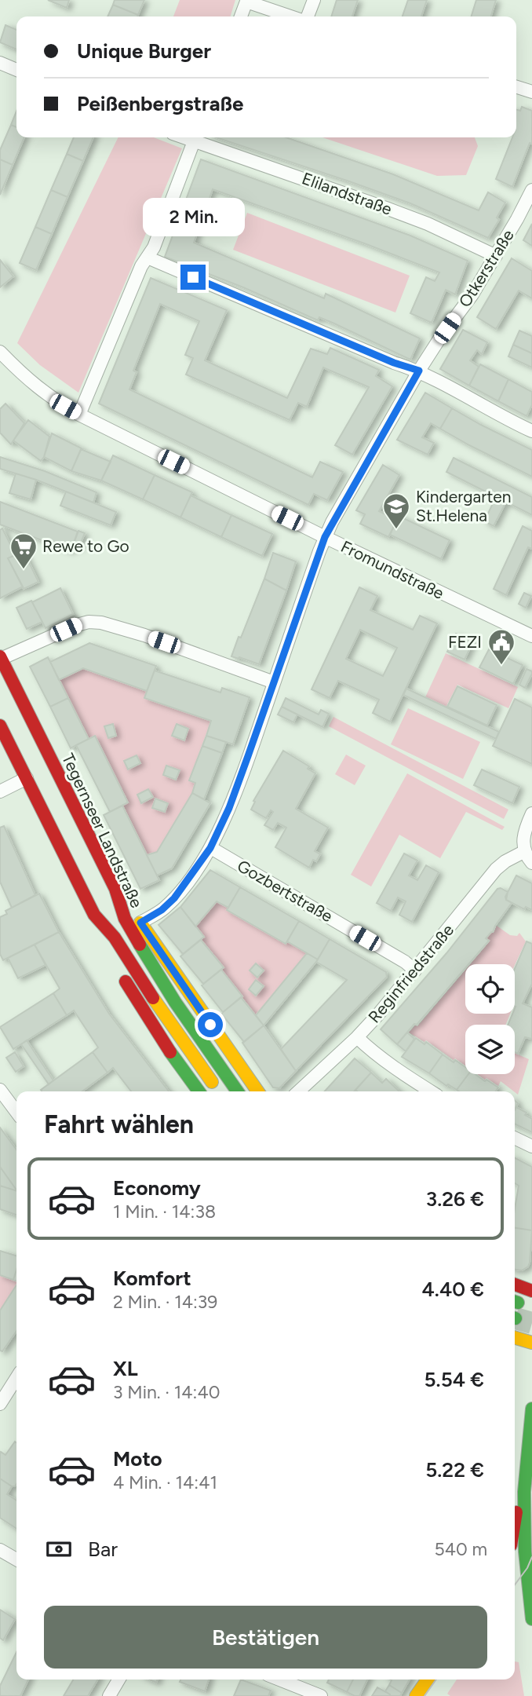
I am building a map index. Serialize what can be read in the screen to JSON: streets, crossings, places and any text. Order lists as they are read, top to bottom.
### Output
{
  "streets": {
    "main road": ["Tegernseer Landstraße"],
    "street": [
      "Elilandstraße",
      "Otkerstraße",
      "Fromundstraße",
      "Gozbertstraße",
      "Reginfriedstraße"
    ]
  },
  "crossings": [
    ["Elilandstraße", "Otkerstraße"],
    ["Otkerstraße", "Fromundstraße"],
    ["Otkerstraße", "Tegernseer Landstraße"],
    ["Otkerstraße", "Gozbertstraße"],
    ["Gozbertstraße", "Reginfriedstraße"]
  ],
  "places": {
    "school or university": ["Kindergarten St.Helena"],
    "supermarket": ["Rewe to Go"],
    "public building": ["FEZI"]
  },
  "page": {
    "banner": ["Unique Burger", "Peißenbergstraße"],
    "bubble": "2 Min.",
    "heading": "Fahrt wählen",
    "list": [
      {
        "name": "Economy",
        "note": "1 Min. · 14:38",
        "value": "3.26 €"
      },
      {
        "name": "Komfort",
        "note": "2 Min. · 14:39",
        "value": "4.40 €"
      },
      {
        "name": "XL",
        "note": "3 Min. · 14:40",
        "value": "5.54 €"
      },
      {
        "name": "Moto",
        "note": "4 Min. · 14:41",
        "value": "5.22 €"
      }
    ],
    "pay": ["Bar", "540 m"],
    "buttons": "Bestätigen"
  }
}
